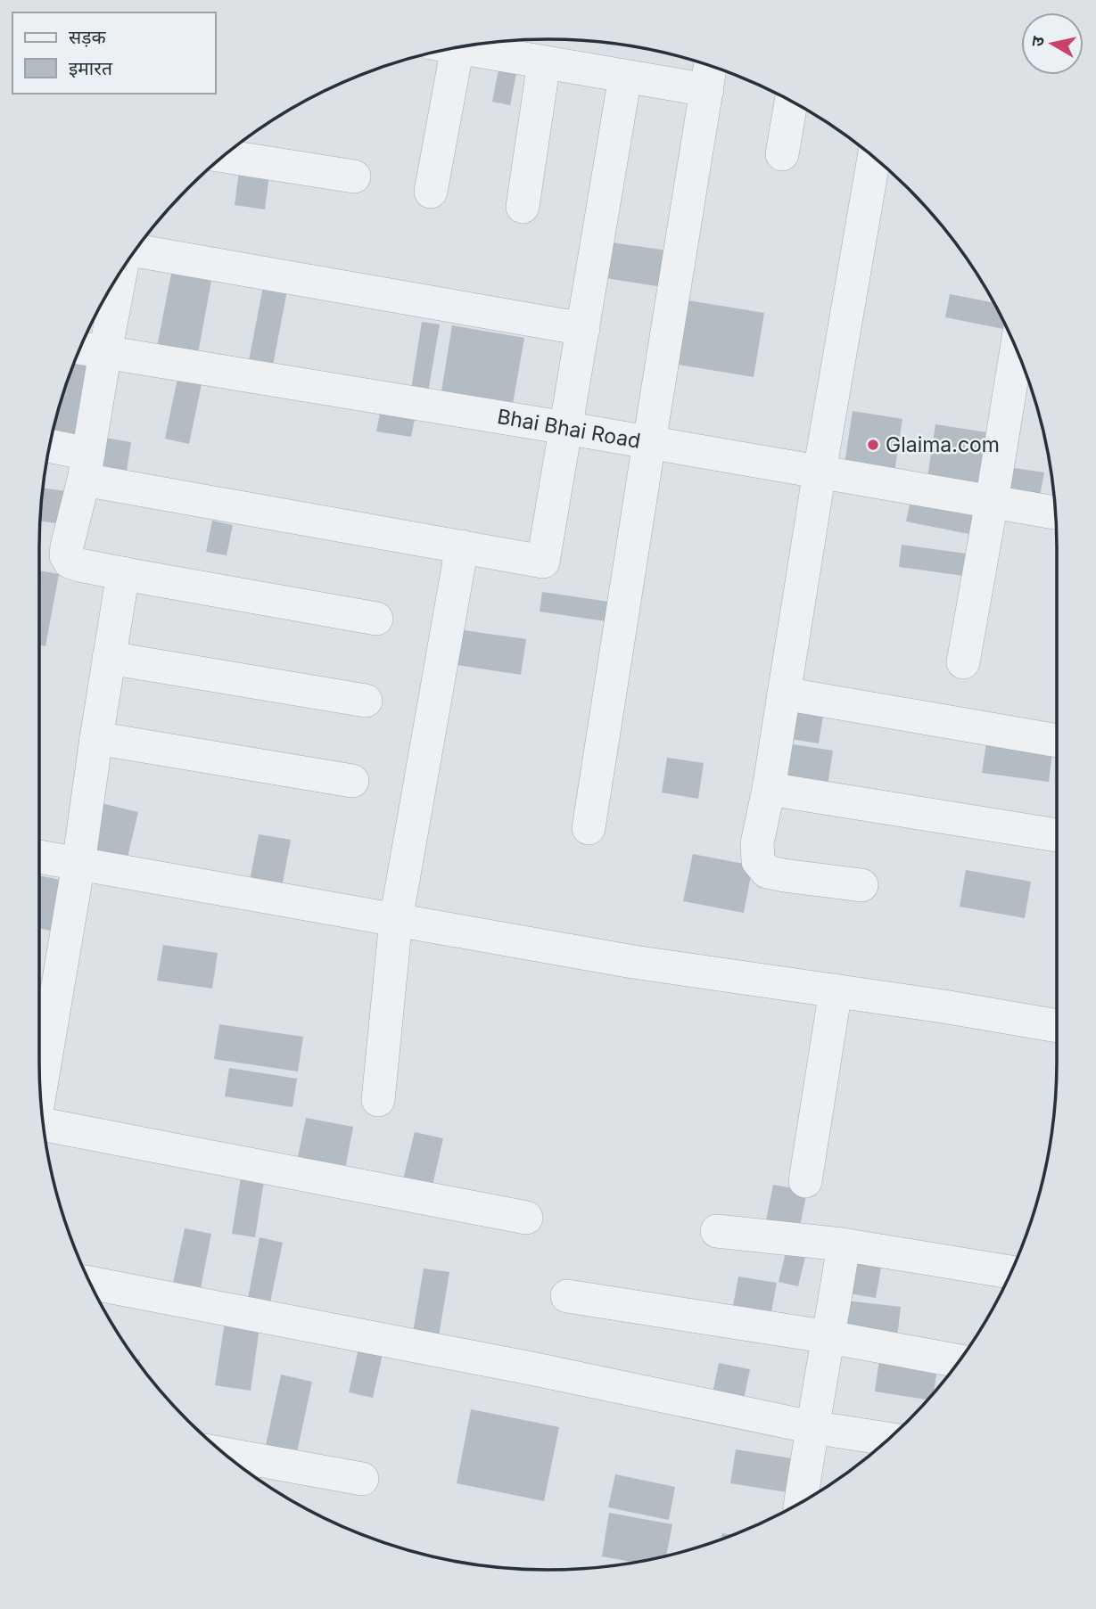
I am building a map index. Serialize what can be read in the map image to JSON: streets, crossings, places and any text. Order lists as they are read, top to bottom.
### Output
{
  "streets": {
    "street": ["Bhai Bhai Road"]
  },
  "places": ["Glaima.com"],
  "legend": ["सड़क", "इमारत"],
  "north": "left"
}
